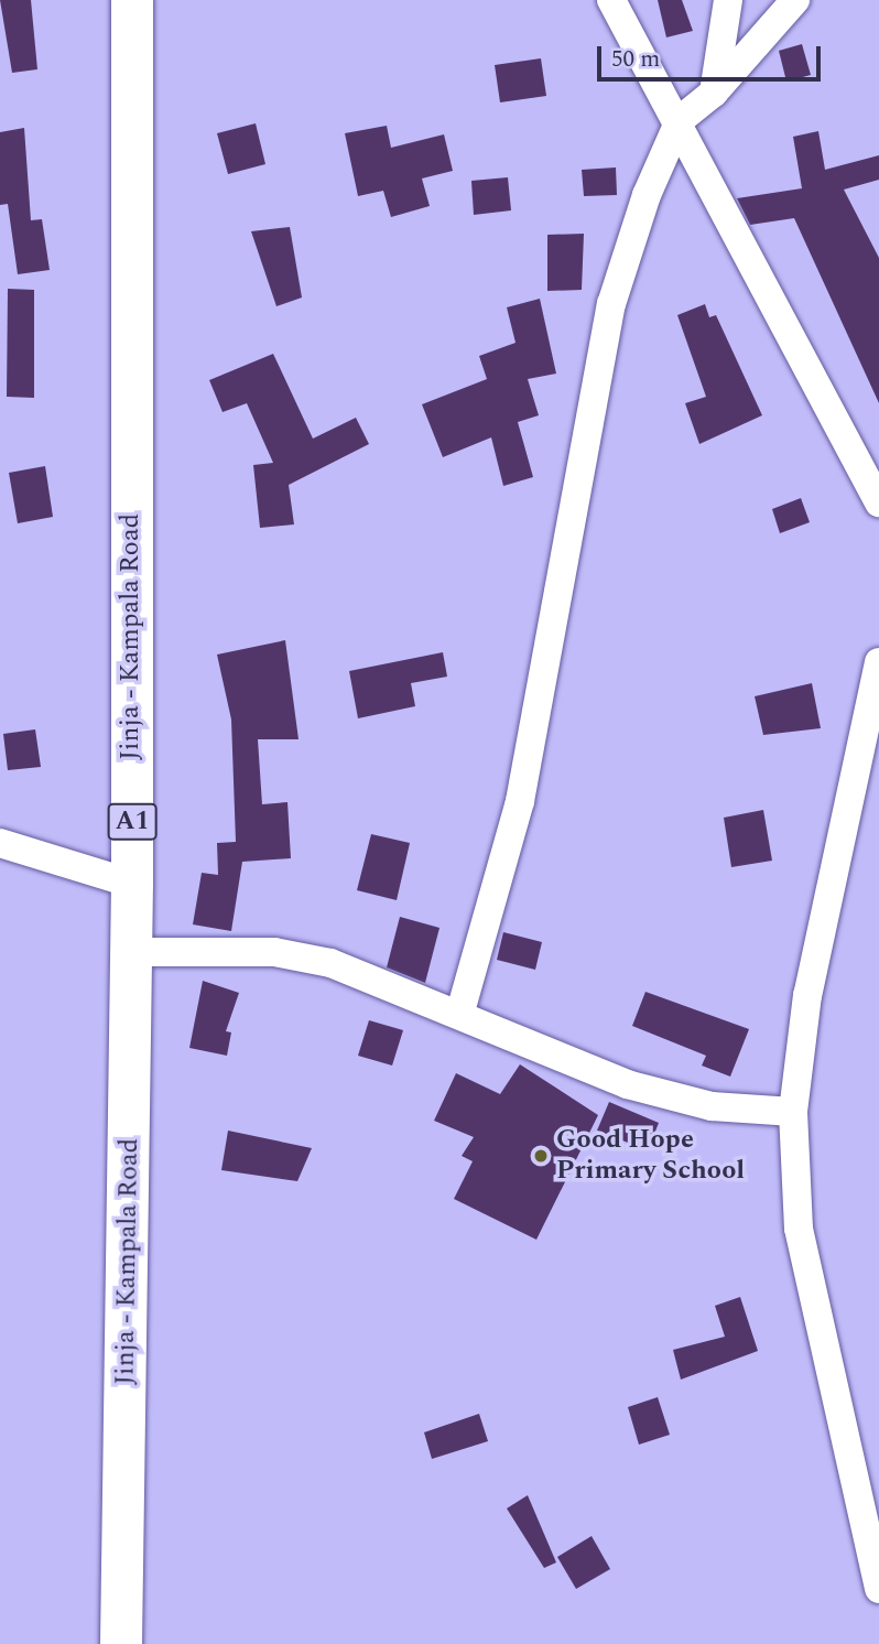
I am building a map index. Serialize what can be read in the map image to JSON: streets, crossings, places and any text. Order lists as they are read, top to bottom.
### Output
{
  "streets": {
    "highway": ["Jinja - Kampala Road", "A1"]
  },
  "places": ["Good Hope Primary School"],
  "scale_bar": "50 m"
}
